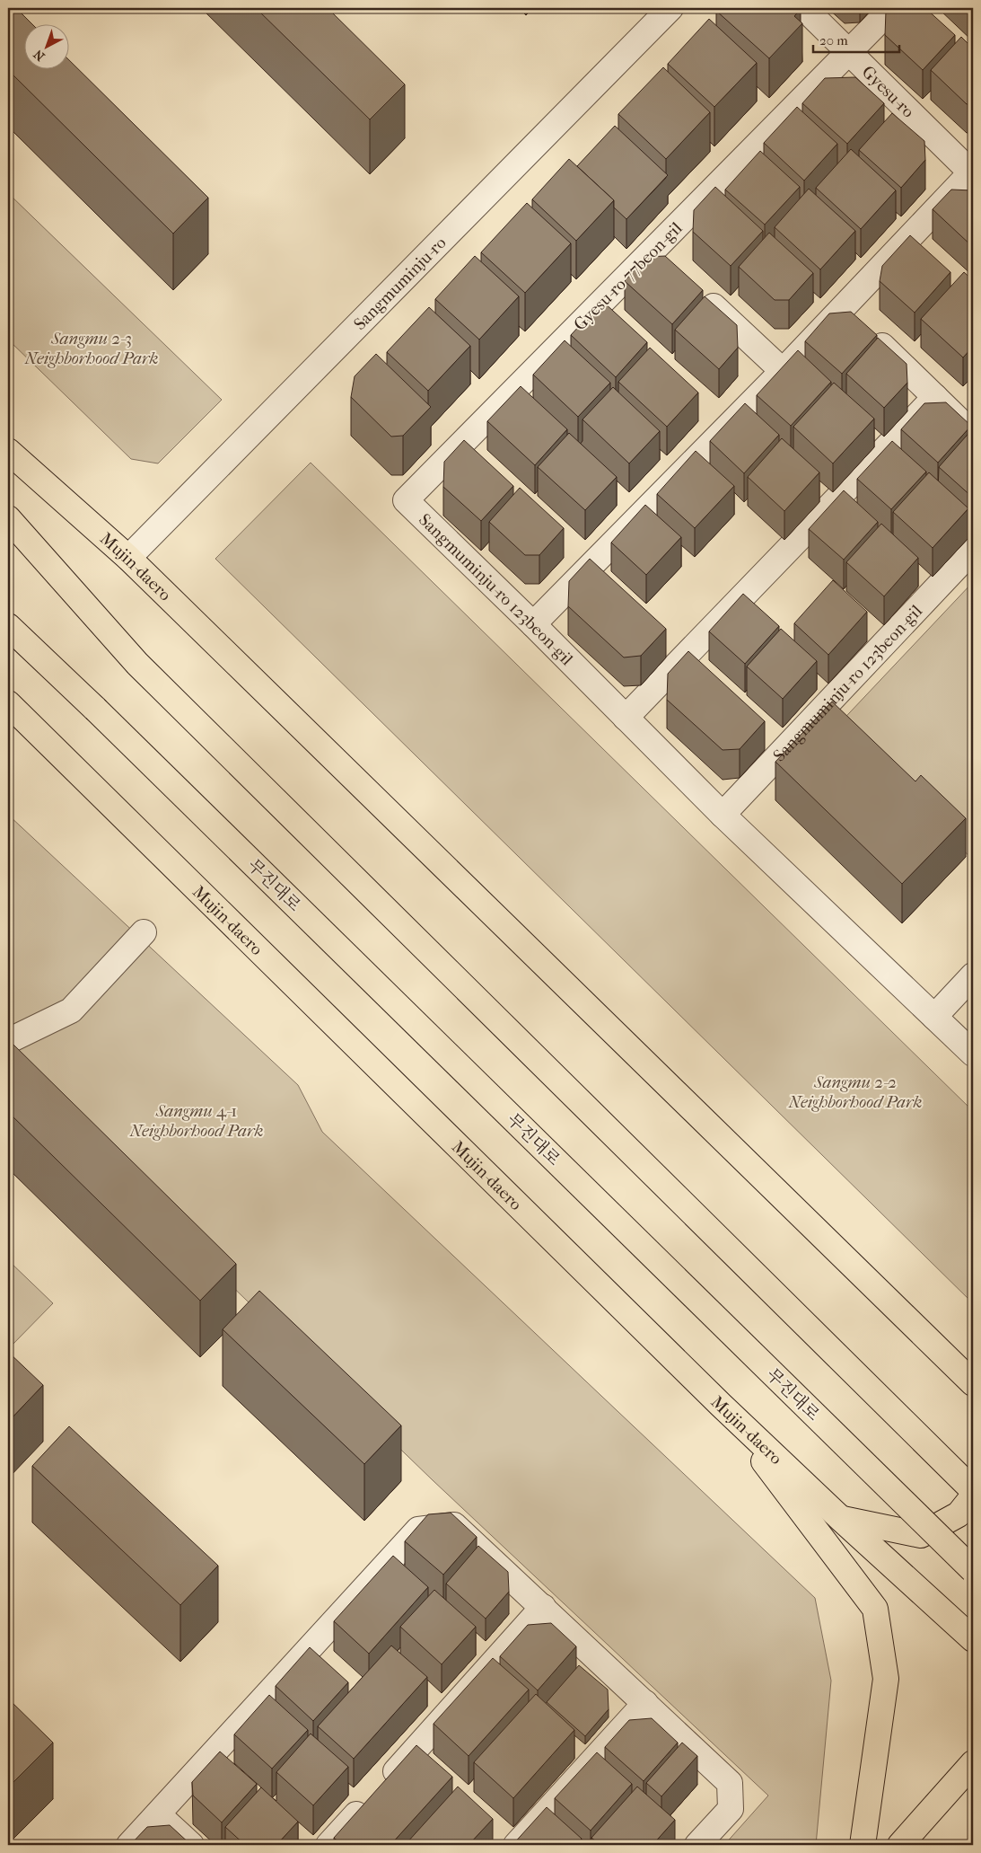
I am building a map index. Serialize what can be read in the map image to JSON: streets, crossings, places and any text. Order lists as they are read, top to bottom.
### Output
{
  "streets": {
    "main road": ["Mujin-daero", "무진대로"],
    "street": [
      "Gyesu-ro",
      "Gyesu-ro 77beon-gil",
      "Sangmuminju-ro",
      "Sangmuminju-ro 123beon-gil"
    ]
  },
  "crossings": [
    ["Gyesu-ro", "Gyesu-ro 77beon-gil"],
    ["Gyesu-ro 77beon-gil", "Sangmuminju-ro 123beon-gil"],
    ["Sangmuminju-ro", "Mujin-daero"]
  ],
  "parks": ["Sangmu 2-3 Neighborhood Park", "Sangmu 2-2 Neighborhood Park", "Sangmu 4-1 Neighborhood Park"],
  "scale_bar": "20 m",
  "north": "bottom left"
}
